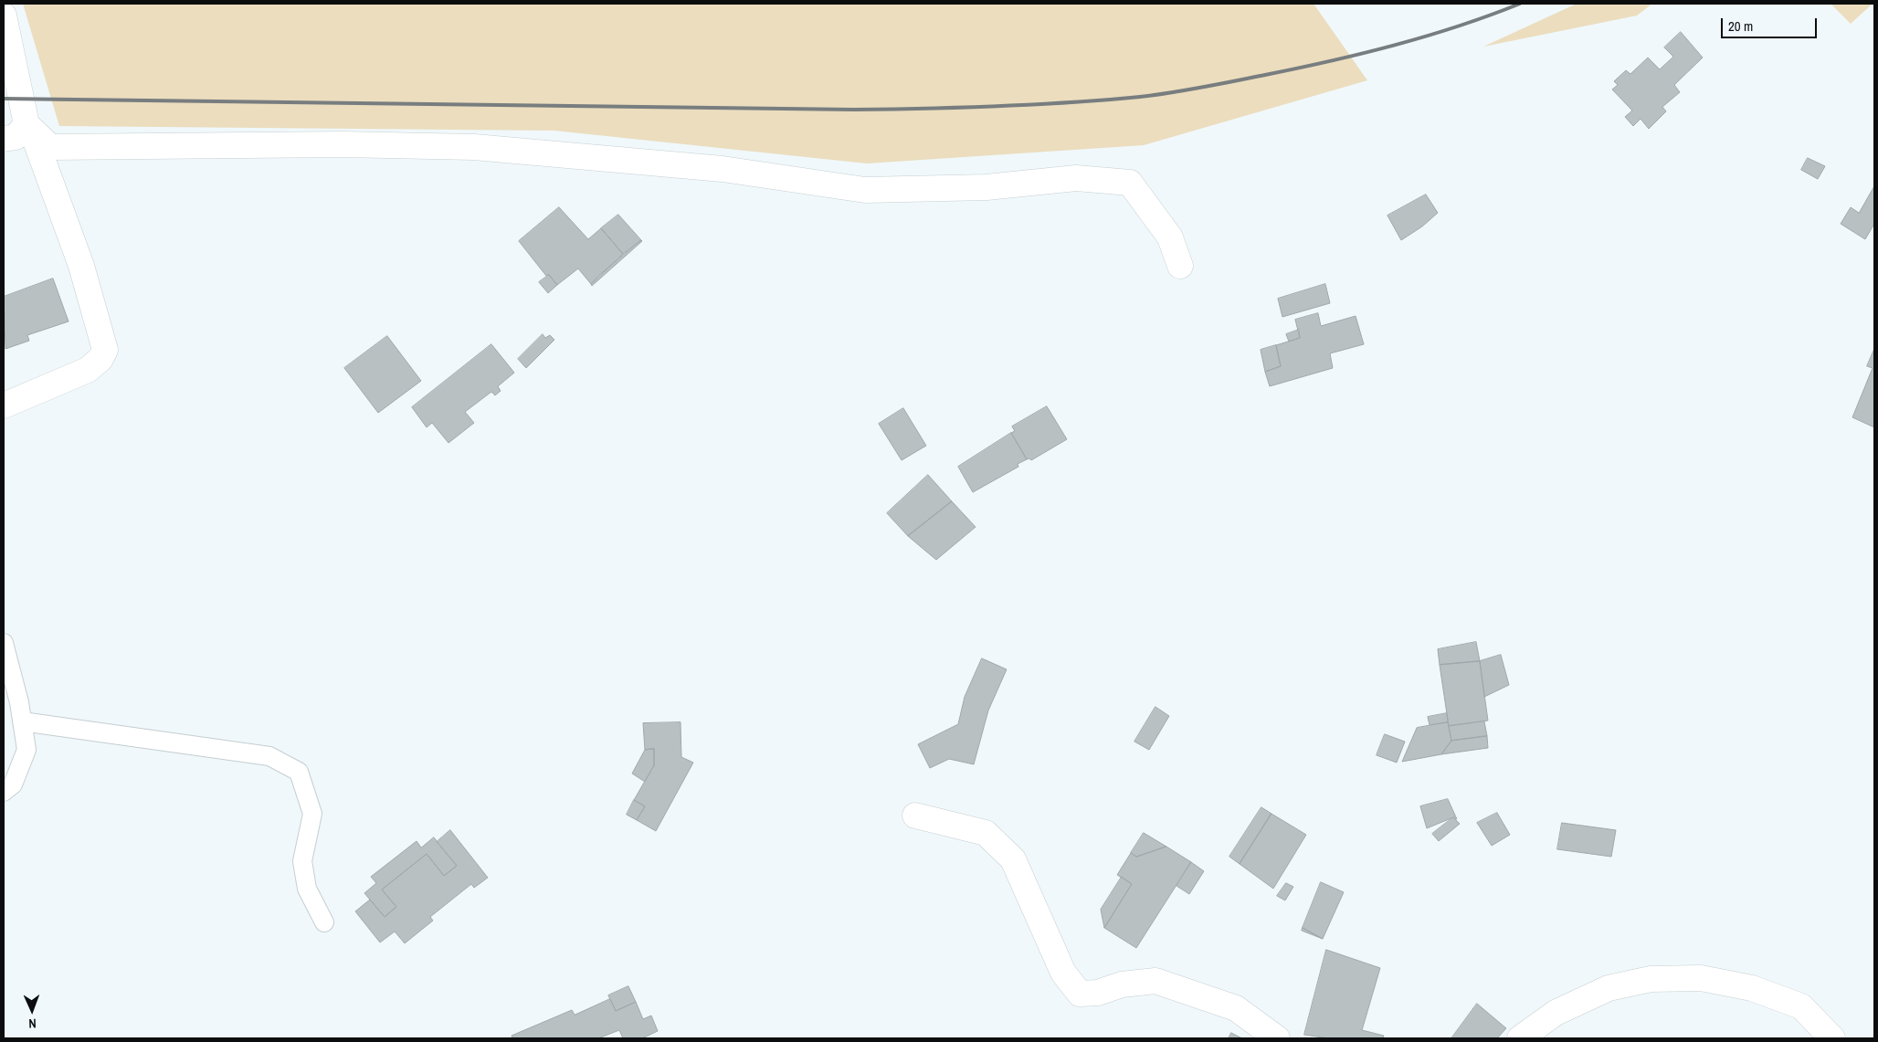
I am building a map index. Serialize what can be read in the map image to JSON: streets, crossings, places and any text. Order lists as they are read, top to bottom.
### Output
{
  "scale_bar": "20 m",
  "north": "bottom"
}
